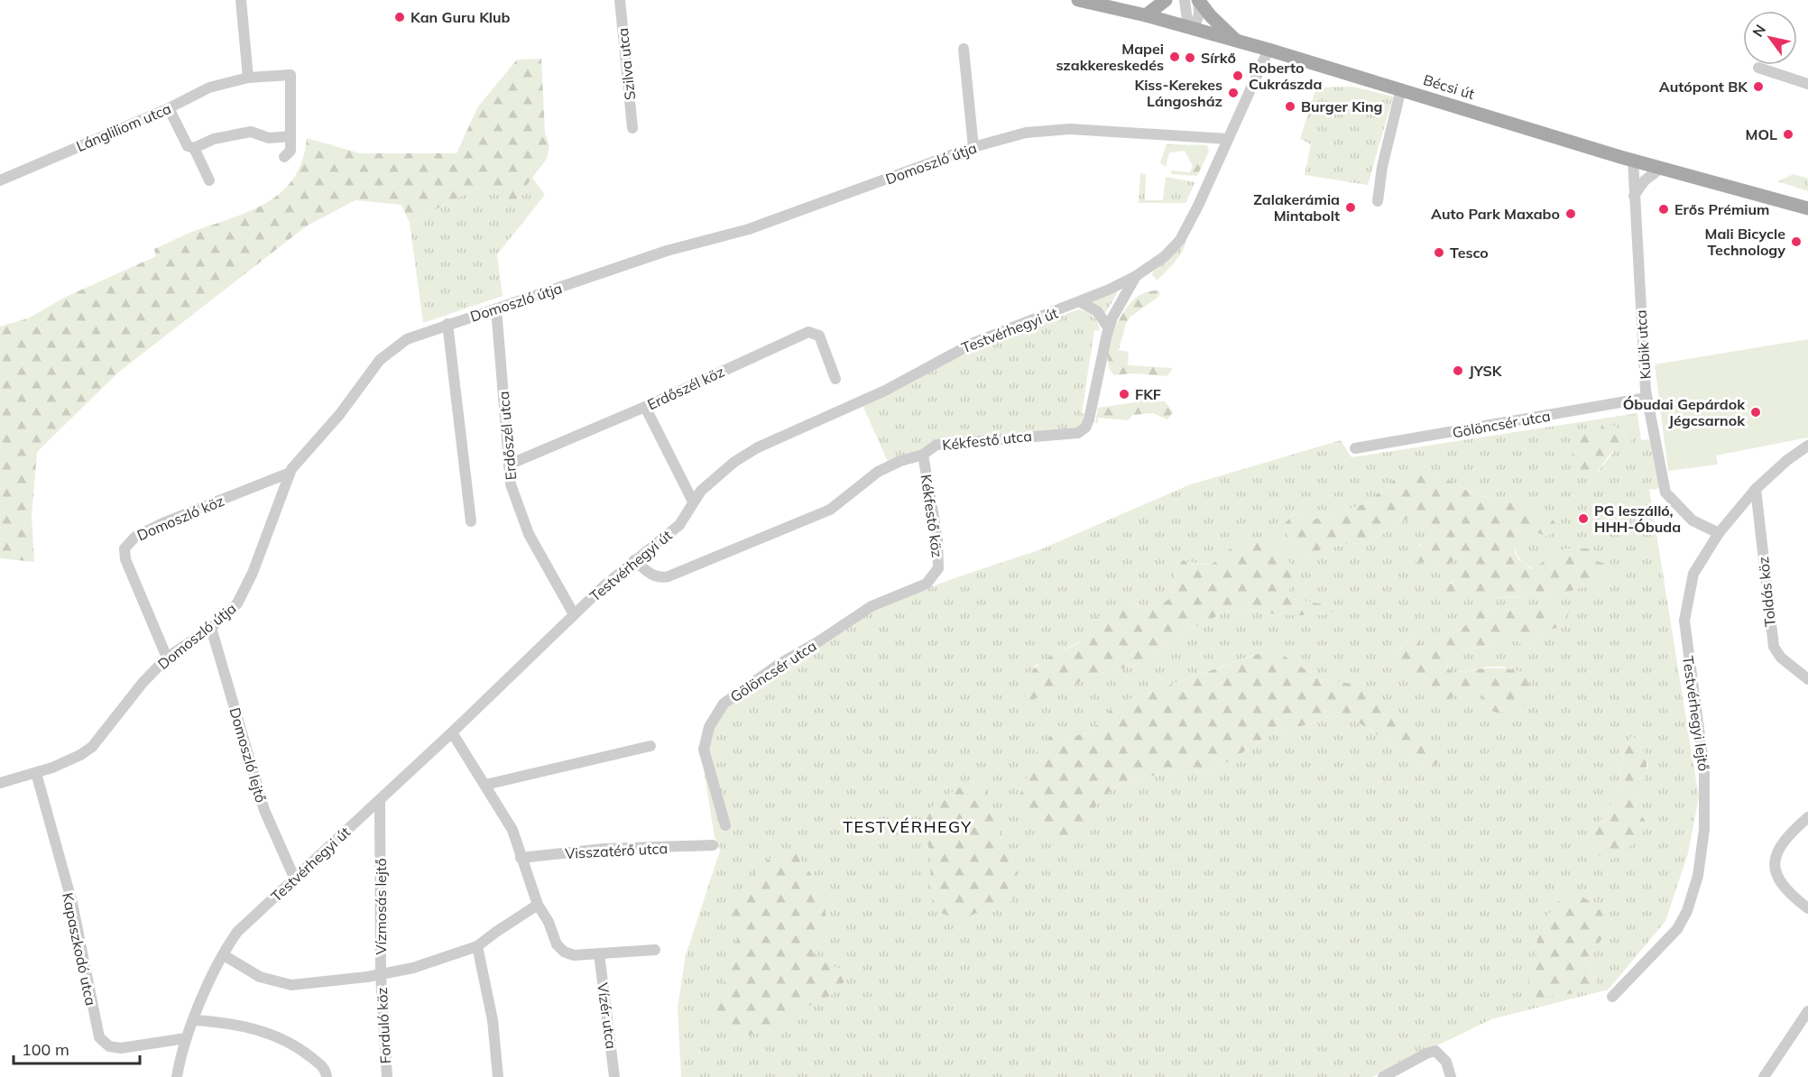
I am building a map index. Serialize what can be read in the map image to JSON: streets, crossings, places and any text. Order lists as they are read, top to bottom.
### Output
{
  "streets": {
    "main road": ["Bécsi út"],
    "street": [
      "Szilva utca",
      "Lángliliom utca",
      "Domoszló útja",
      "Testvérhegyi út",
      "Kubik utca",
      "Erdőszél köz",
      "Gölöncsér utca",
      "Erdőszél utca",
      "Kékfestő utca",
      "Kékfestő köz",
      "Domoszló köz",
      "Toldás köz",
      "Testvérhegyi lejtő",
      "Domoszló lejtő",
      "Visszatérő utca",
      "Vízmosás lejtő",
      "Kapaszkodó utca",
      "Vízér utca",
      "Forduló köz"
    ]
  },
  "crossings": [
    ["Bécsi út", "Testvérhegyi út"],
    ["Bécsi út", "Kubik utca"],
    ["Domoszló útja", "Testvérhegyi út"],
    ["Domoszló útja", "Erdőszél utca"],
    ["Domoszló útja", "Domoszló köz"],
    ["Domoszló útja", "Domoszló lejtő"],
    ["Domoszló útja", "Kapaszkodó utca"],
    ["Testvérhegyi út", "Erdőszél utca"],
    ["Testvérhegyi út", "Kékfestő utca"],
    ["Testvérhegyi út", "Domoszló lejtő"],
    ["Testvérhegyi út", "Vízmosás lejtő"],
    ["Testvérhegyi út", "Kapaszkodó utca"],
    ["Kubik utca", "Gölöncsér utca"],
    ["Kubik utca", "Testvérhegyi lejtő"],
    ["Erdőszél köz", "Erdőszél utca"],
    ["Gölöncsér utca", "Kékfestő köz"],
    ["Kékfestő utca", "Kékfestő köz"],
    ["Toldás köz", "Testvérhegyi lejtő"],
    ["Vízmosás lejtő", "Forduló köz"]
  ],
  "districts": ["TESTVÉRHEGY"],
  "places": [
    "Kan Guru Klub",
    "Mapei szakkereskedés",
    "Sírkő",
    "Roberto Cukrászda",
    "Autópont BK",
    "Kiss-Kerekes Lángosház",
    "Burger King",
    "MOL",
    "Zalakerámia Mintabolt",
    "Erős Prémium",
    "Auto Park Maxabo",
    "Mali Bicycle Technology",
    "Tesco",
    "JYSK",
    "FKF",
    "Óbudai Gepárdok Jégcsarnok",
    "PG leszálló, HHH-Óbuda"
  ],
  "scale_bar": "100 m",
  "north": "top left"
}
